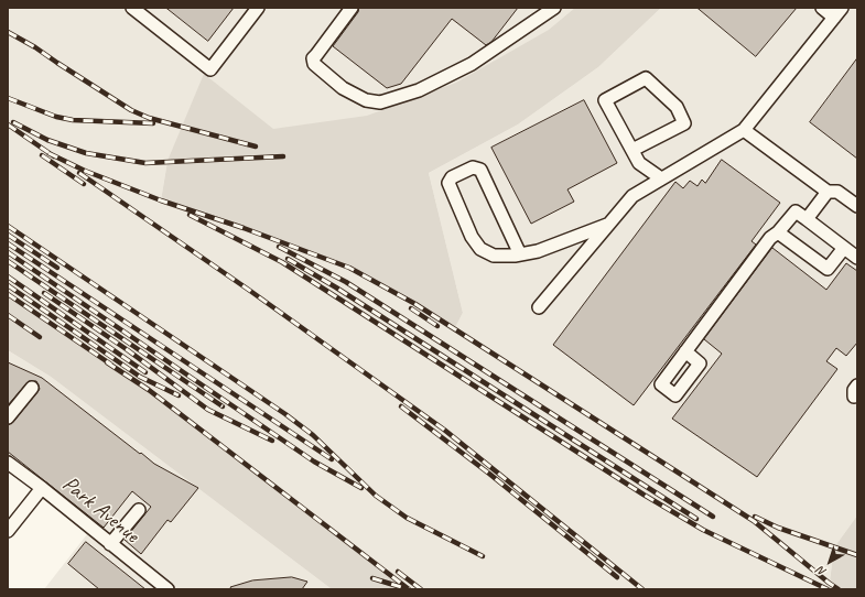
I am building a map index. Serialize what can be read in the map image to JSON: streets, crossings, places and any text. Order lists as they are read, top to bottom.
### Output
{
  "streets": {
    "street": ["Park Avenue"]
  },
  "north": "bottom left"
}
